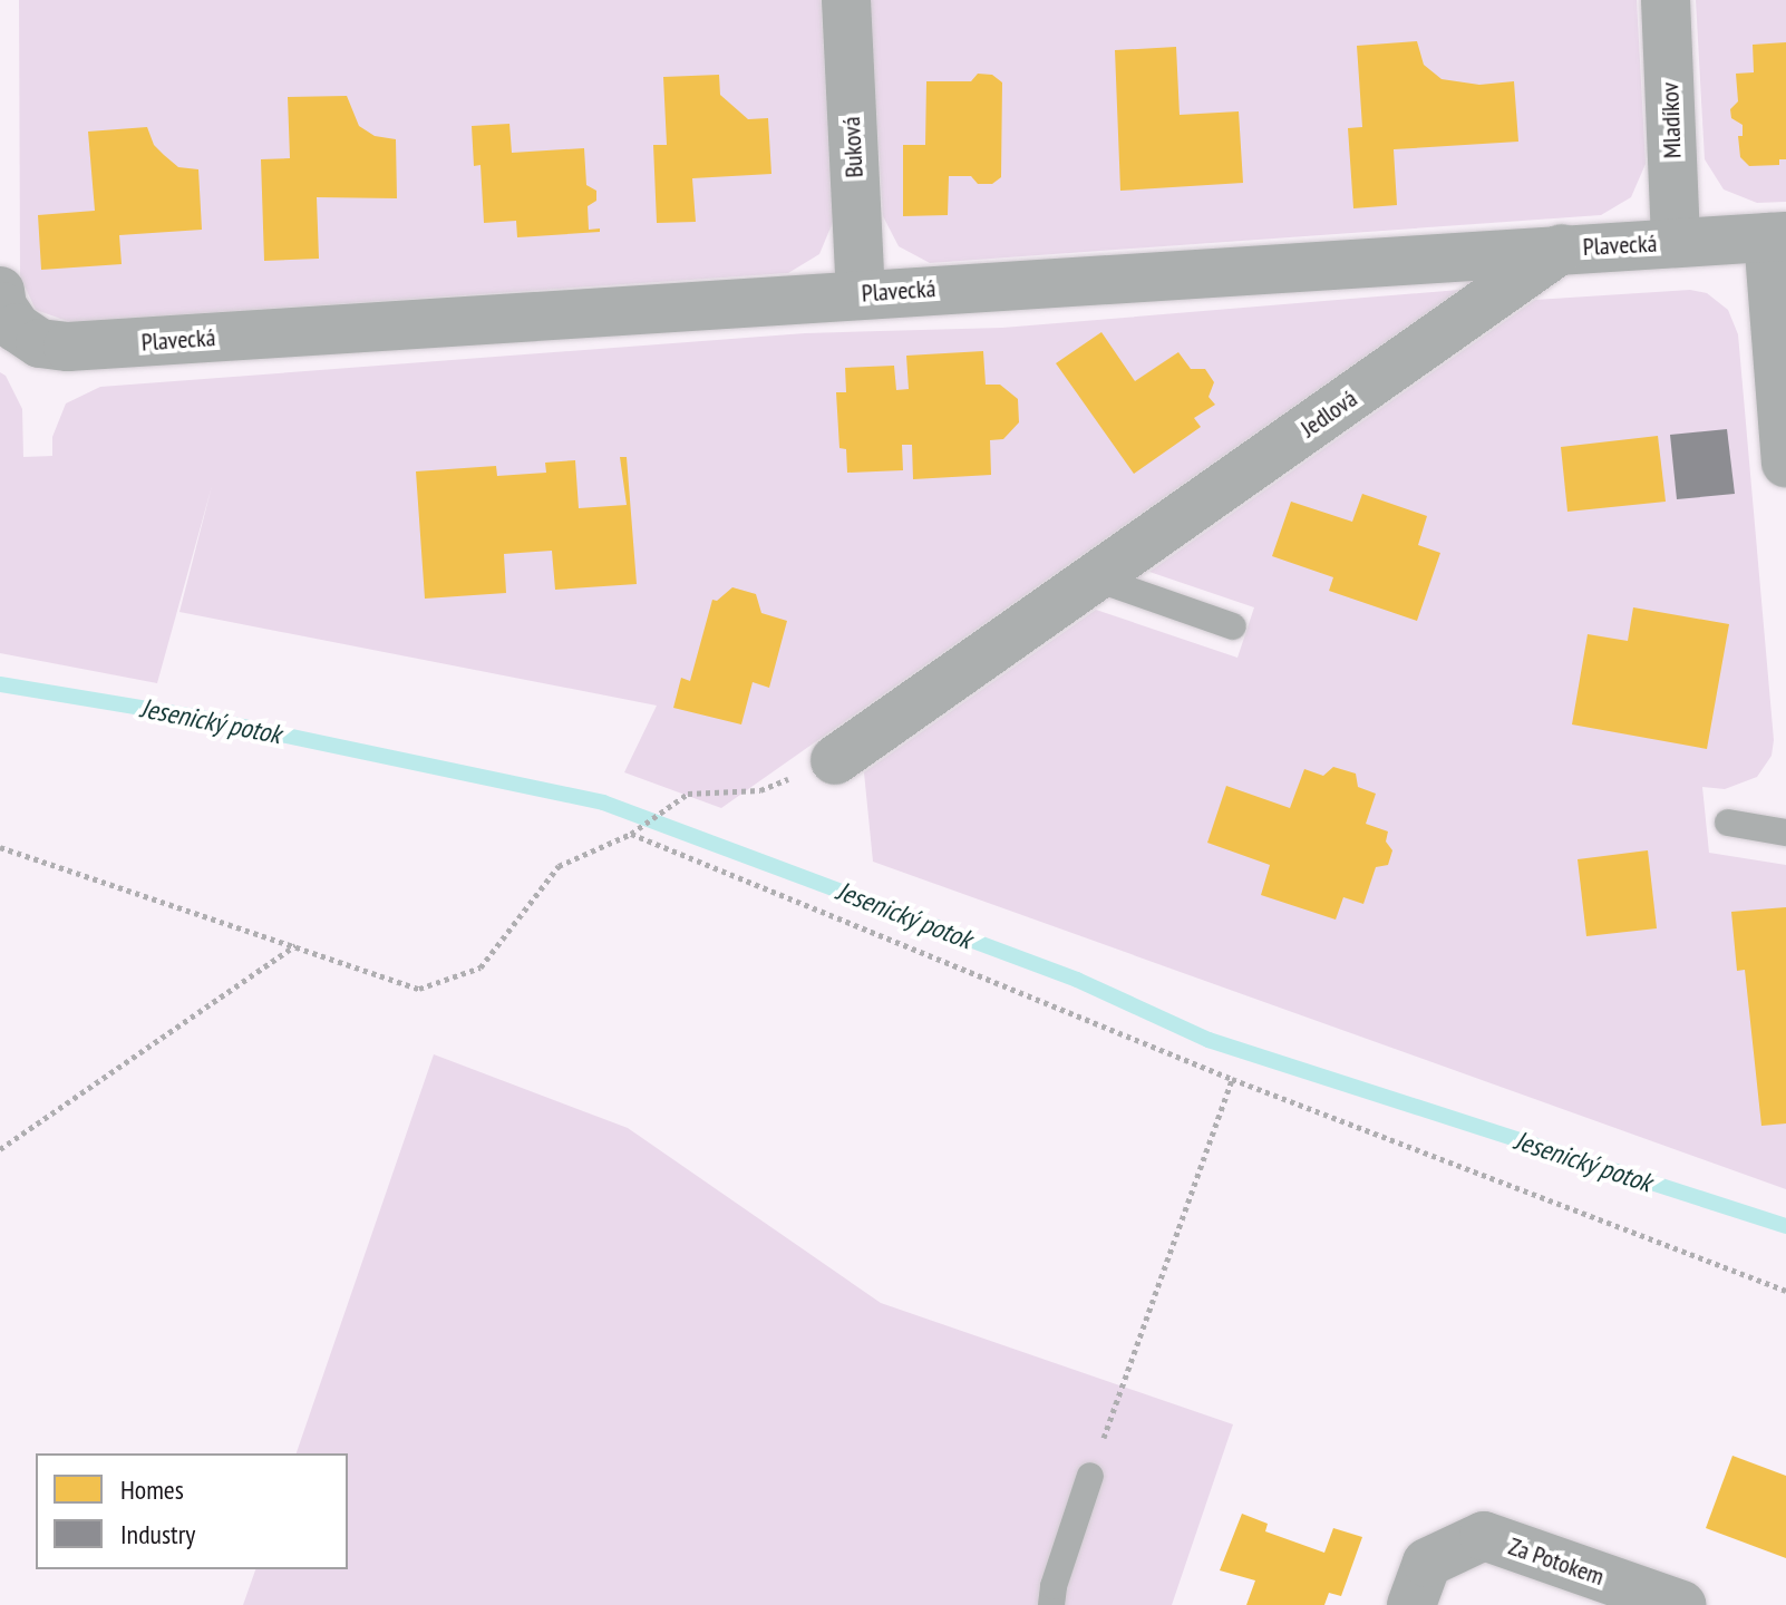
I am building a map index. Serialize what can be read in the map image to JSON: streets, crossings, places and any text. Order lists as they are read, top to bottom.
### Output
{
  "streets": {
    "street": [
      "Mladíkov",
      "Buková",
      "Plavecká",
      "Jedlová",
      "Za Potokem"
    ]
  },
  "crossings": [
    ["Mladíkov", "Plavecká"],
    ["Buková", "Plavecká"],
    ["Plavecká", "Jedlová"]
  ],
  "water": ["Jesenický potok"],
  "legend": ["Homes", "Industry"]
}
